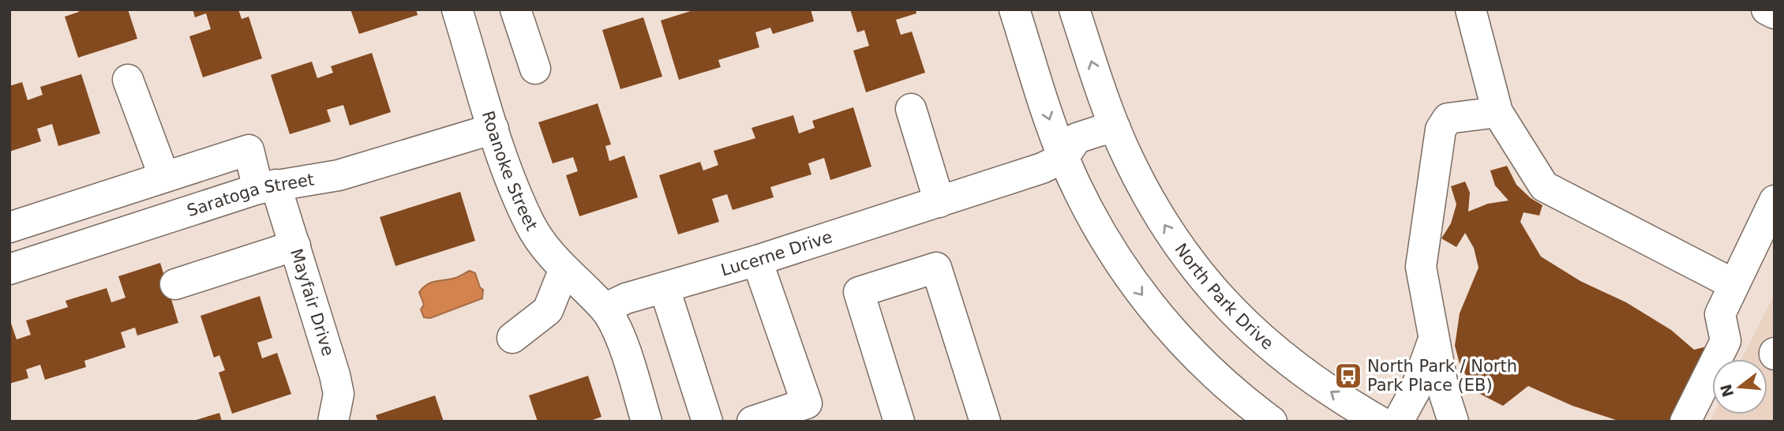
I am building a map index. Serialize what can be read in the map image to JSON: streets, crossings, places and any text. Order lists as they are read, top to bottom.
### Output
{
  "streets": {
    "street": [
      "Roanoke Street",
      "Saratoga Street",
      "Lucerne Drive",
      "North Park Drive",
      "Mayfair Drive"
    ]
  },
  "crossings": [
    ["Roanoke Street", "Saratoga Street"],
    ["Roanoke Street", "Lucerne Drive"],
    ["Saratoga Street", "Mayfair Drive"]
  ],
  "places": {
    "bus stop": ["North Park / North Park Place (EB)"]
  },
  "north": "left"
}
